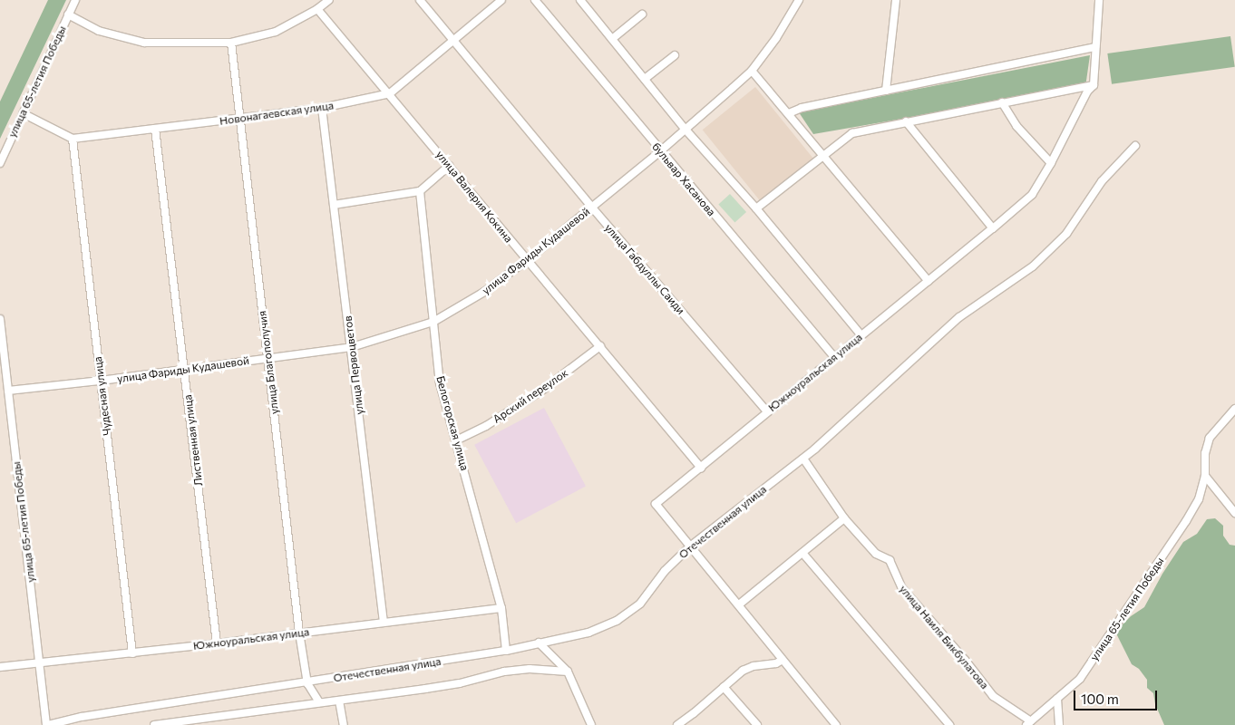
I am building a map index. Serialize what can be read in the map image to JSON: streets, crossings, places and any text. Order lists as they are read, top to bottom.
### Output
{
  "streets": {
    "street": [
      "улица 65-летия Победы",
      "Новонагаевская улица",
      "бульвар Хасанова",
      "улица Валерия Кокина",
      "улица Фариды Кудашевой",
      "улица Габдуллы Саиди",
      "улица Благополучия",
      "улица Первоцветов",
      "Южноуральская улица",
      "Чудесная улица",
      "Арский переулок",
      "Белогорская улица",
      "Лиственная улица",
      "Отечественная улица",
      "улица Наиля Бикбулатова"
    ]
  },
  "crossings": [
    ["улица 65-летия Победы", "улица Фариды Кудашевой"],
    ["улица 65-летия Победы", "Южноуральская улица"],
    ["улица 65-летия Победы", "Отечественная улица"],
    ["улица 65-летия Победы", "улица Наиля Бикбулатова"],
    ["Новонагаевская улица", "улица Валерия Кокина"],
    ["Новонагаевская улица", "улица Габдуллы Саиди"],
    ["Новонагаевская улица", "улица Благополучия"],
    ["Новонагаевская улица", "улица Первоцветов"],
    ["Новонагаевская улица", "Чудесная улица"],
    ["Новонагаевская улица", "Лиственная улица"],
    ["бульвар Хасанова", "улица Фариды Кудашевой"],
    ["бульвар Хасанова", "Южноуральская улица"],
    ["улица Валерия Кокина", "улица Фариды Кудашевой"],
    ["улица Валерия Кокина", "Южноуральская улица"],
    ["улица Валерия Кокина", "Арский переулок"],
    ["улица Фариды Кудашевой", "улица Габдуллы Саиди"],
    ["улица Фариды Кудашевой", "улица Благополучия"],
    ["улица Фариды Кудашевой", "улица Первоцветов"],
    ["улица Фариды Кудашевой", "Чудесная улица"],
    ["улица Фариды Кудашевой", "Белогорская улица"],
    ["улица Фариды Кудашевой", "Лиственная улица"],
    ["улица Габдуллы Саиди", "Южноуральская улица"],
    ["улица Благополучия", "Южноуральская улица"],
    ["улица Благополучия", "Отечественная улица"],
    ["улица Первоцветов", "Южноуральская улица"],
    ["Южноуральская улица", "Чудесная улица"],
    ["Южноуральская улица", "Белогорская улица"],
    ["Южноуральская улица", "Лиственная улица"],
    ["Южноуральская улица", "Отечественная улица"],
    ["Арский переулок", "Белогорская улица"],
    ["Белогорская улица", "Отечественная улица"],
    ["Отечественная улица", "улица Наиля Бикбулатова"]
  ],
  "scale_bar": "100 m"
}
